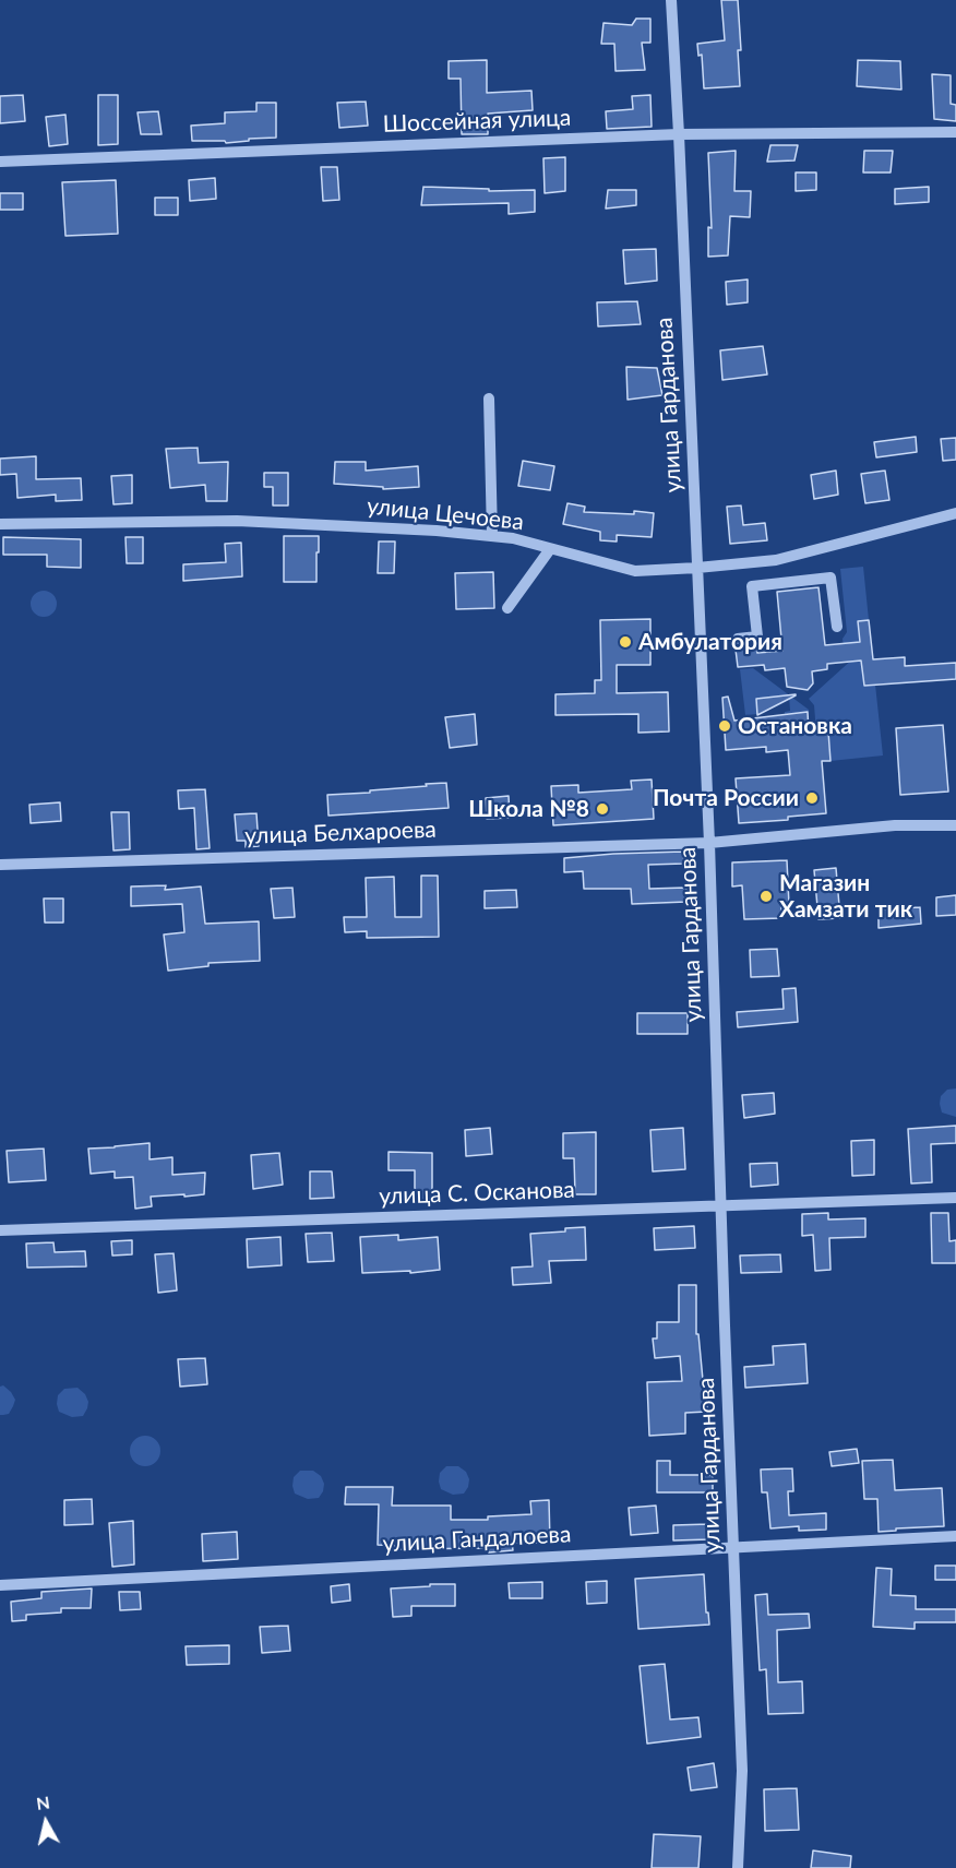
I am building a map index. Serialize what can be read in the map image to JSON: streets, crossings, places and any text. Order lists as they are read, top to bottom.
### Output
{
  "streets": {
    "street": [
      "Шоссейная улица",
      "улица Гарданова",
      "улица Цечоева",
      "улица Белхароева",
      "улица С. Осканова",
      "улица Гандалоева"
    ]
  },
  "crossings": [
    ["Шоссейная улица", "улица Гарданова"],
    ["улица Гарданова", "улица Цечоева"],
    ["улица Гарданова", "улица Белхароева"],
    ["улица Гарданова", "улица С. Осканова"],
    ["улица Гарданова", "улица Гандалоева"]
  ],
  "places": [
    "Амбулатория",
    "Остановка",
    "Почта России",
    "Школа №8",
    "Магазин Хамзати тик"
  ],
  "north": "top"
}
